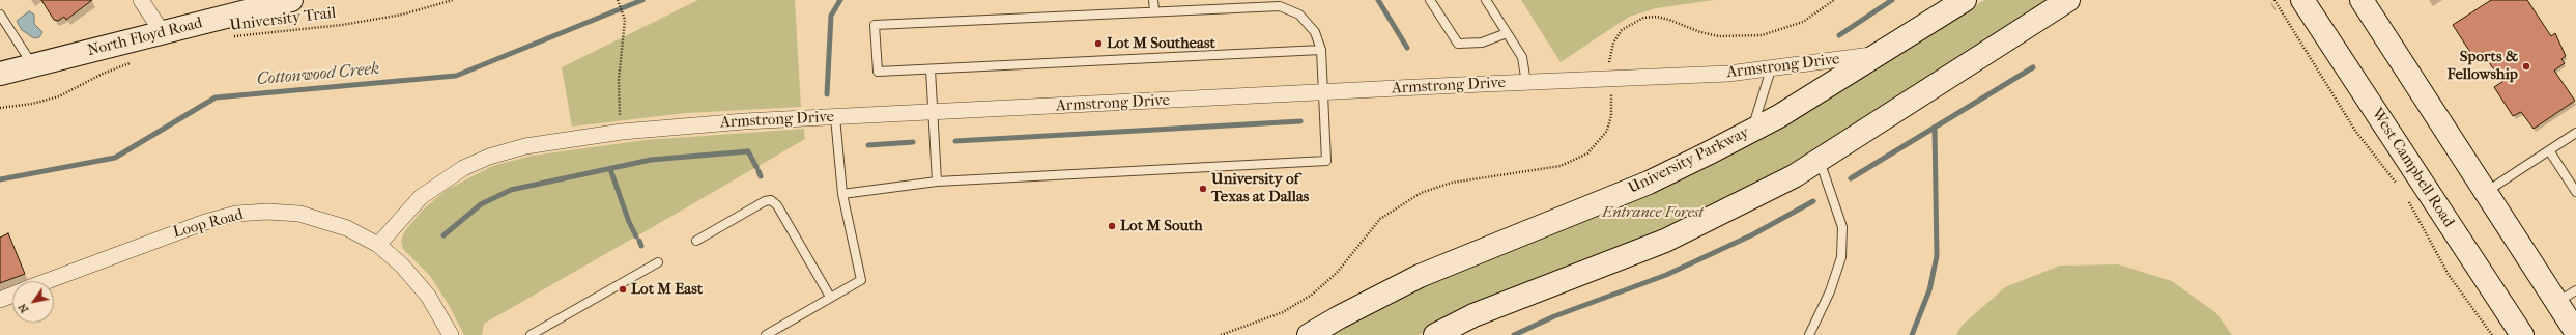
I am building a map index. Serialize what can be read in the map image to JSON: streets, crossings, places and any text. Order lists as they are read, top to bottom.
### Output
{
  "streets": {
    "street": [
      "North Floyd Road",
      "Armstrong Drive",
      "University Parkway",
      "West Campbell Road",
      "Loop Road"
    ],
    "path": ["University Trail"]
  },
  "crossings": [
    ["Armstrong Drive", "University Parkway"],
    ["Armstrong Drive", "Loop Road"]
  ],
  "water": ["Cottonwood Creek"],
  "parks": ["Entrance Forest"],
  "places": [
    "Lot M Southeast",
    "Sports & Fellowship",
    "University of Texas at Dallas",
    "Lot M South",
    "Lot M East"
  ],
  "north": "bottom left"
}
